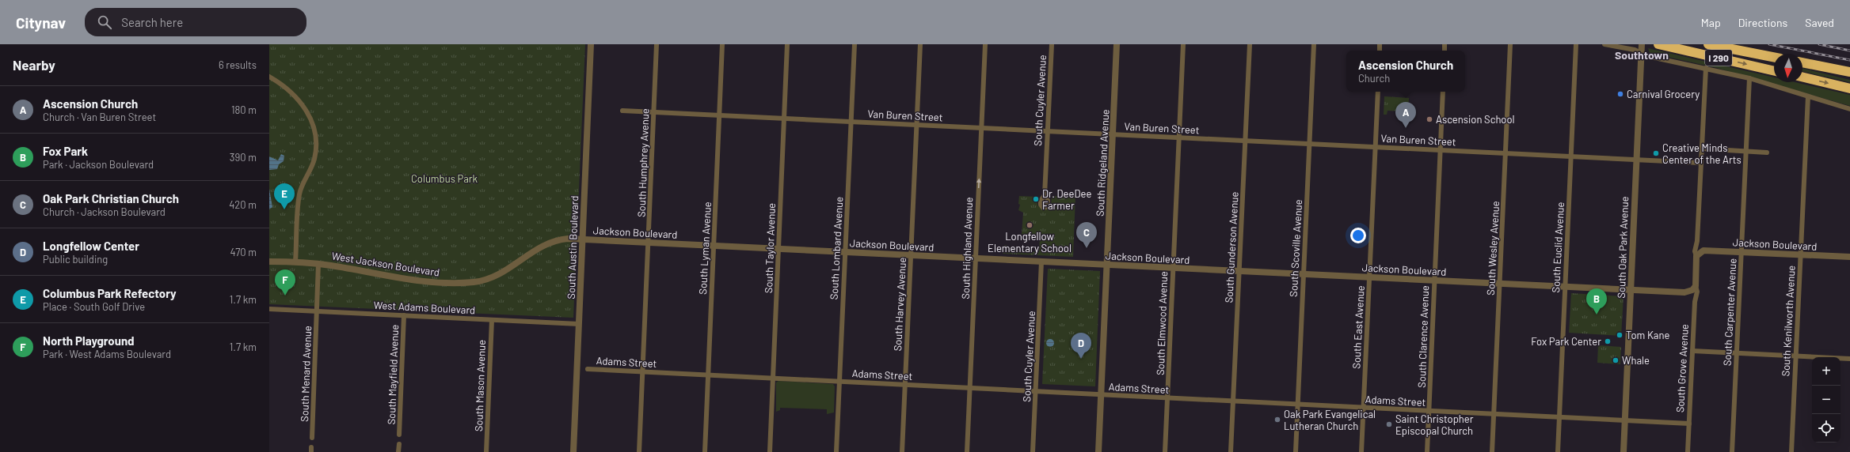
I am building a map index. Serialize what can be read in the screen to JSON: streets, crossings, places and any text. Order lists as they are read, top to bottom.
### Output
{
  "streets": {
    "highway": ["I 290"],
    "street": [
      "South Cuyler Avenue",
      "Van Buren Street",
      "South Humphrey Avenue",
      "South Ridgeland Avenue",
      "Jackson Boulevard",
      "South Austin Boulevard",
      "South Gunderson Avenue",
      "South Euclid Avenue",
      "South Oak Park Avenue",
      "South Lyman Avenue",
      "South Taylor Avenue",
      "South Lombard Avenue",
      "South Highland Avenue",
      "South Scoville Avenue",
      "South Wesley Avenue",
      "West Jackson Boulevard",
      "South Harvey Avenue",
      "West Adams Boulevard",
      "South Carpenter Avenue",
      "South Kenilworth Avenue",
      "South Elmwood Avenue",
      "South East Avenue",
      "South Clarence Avenue",
      "Adams Street",
      "South Grove Avenue",
      "South Menard Avenue",
      "South Mayfield Avenue",
      "South Mason Avenue"
    ]
  },
  "crossings": [
    ["South Cuyler Avenue", "Van Buren Street"],
    ["South Cuyler Avenue", "Jackson Boulevard"],
    ["South Cuyler Avenue", "Adams Street"],
    ["Van Buren Street", "South Humphrey Avenue"],
    ["Van Buren Street", "South Ridgeland Avenue"],
    ["Van Buren Street", "South Gunderson Avenue"],
    ["Van Buren Street", "South Euclid Avenue"],
    ["Van Buren Street", "South Oak Park Avenue"],
    ["Van Buren Street", "South Lyman Avenue"],
    ["Van Buren Street", "South Taylor Avenue"],
    ["Van Buren Street", "South Lombard Avenue"],
    ["Van Buren Street", "South Highland Avenue"],
    ["Van Buren Street", "South Scoville Avenue"],
    ["Van Buren Street", "South Wesley Avenue"],
    ["Van Buren Street", "South Harvey Avenue"],
    ["Van Buren Street", "South Elmwood Avenue"],
    ["Van Buren Street", "South East Avenue"],
    ["Van Buren Street", "South Clarence Avenue"],
    ["Van Buren Street", "South Grove Avenue"],
    ["South Humphrey Avenue", "Jackson Boulevard"],
    ["South Humphrey Avenue", "Adams Street"],
    ["South Ridgeland Avenue", "Jackson Boulevard"],
    ["South Ridgeland Avenue", "Adams Street"],
    ["Jackson Boulevard", "South Austin Boulevard"],
    ["Jackson Boulevard", "South Gunderson Avenue"],
    ["Jackson Boulevard", "South Euclid Avenue"],
    ["Jackson Boulevard", "South Oak Park Avenue"],
    ["Jackson Boulevard", "South Lyman Avenue"],
    ["Jackson Boulevard", "South Taylor Avenue"],
    ["Jackson Boulevard", "South Lombard Avenue"],
    ["Jackson Boulevard", "South Highland Avenue"],
    ["Jackson Boulevard", "South Scoville Avenue"],
    ["Jackson Boulevard", "South Wesley Avenue"],
    ["Jackson Boulevard", "West Jackson Boulevard"],
    ["Jackson Boulevard", "South Harvey Avenue"],
    ["Jackson Boulevard", "South Carpenter Avenue"],
    ["Jackson Boulevard", "South Kenilworth Avenue"],
    ["Jackson Boulevard", "South Elmwood Avenue"],
    ["Jackson Boulevard", "South East Avenue"],
    ["Jackson Boulevard", "South Clarence Avenue"],
    ["Jackson Boulevard", "South Grove Avenue"],
    ["South Austin Boulevard", "West Jackson Boulevard"],
    ["South Austin Boulevard", "West Adams Boulevard"],
    ["South Gunderson Avenue", "Adams Street"],
    ["South Euclid Avenue", "Adams Street"],
    ["South Oak Park Avenue", "Adams Street"],
    ["South Lyman Avenue", "Adams Street"],
    ["South Taylor Avenue", "Adams Street"],
    ["South Lombard Avenue", "Adams Street"],
    ["South Highland Avenue", "Adams Street"],
    ["South Scoville Avenue", "Adams Street"],
    ["South Wesley Avenue", "Adams Street"],
    ["West Jackson Boulevard", "South Menard Avenue"],
    ["South Harvey Avenue", "Adams Street"],
    ["West Adams Boulevard", "South Menard Avenue"],
    ["West Adams Boulevard", "South Mayfield Avenue"],
    ["West Adams Boulevard", "South Mason Avenue"],
    ["South Elmwood Avenue", "Adams Street"],
    ["South East Avenue", "Adams Street"],
    ["South Clarence Avenue", "Adams Street"],
    ["Adams Street", "South Grove Avenue"]
  ],
  "districts": ["Southtown"],
  "parks": ["Columbus Park"],
  "places": [
    "Carnival Grocery",
    "Ascension School",
    "Creative Minds Center of the Arts",
    "Dr. DeeDee Farmer",
    "Longfellow Elementary School",
    "Tom Kane",
    "Fox Park Center",
    "Whale",
    "Oak Park Evangelical Lutheran Church",
    "Saint Christopher Episcopal Church"
  ],
  "north": "bottom",
  "page": {
    "header": "Citynav",
    "search": "Search here",
    "nav": ["Map", "Directions", "Saved"],
    "heading": ["Nearby", "6 results"],
    "popup": ["Ascension Church", "Church"],
    "list": [
      {
        "mark": "A",
        "name": "Ascension Church",
        "note": "Church · Van Buren Street",
        "value": "180 m"
      },
      {
        "mark": "B",
        "name": "Fox Park",
        "note": "Park · Jackson Boulevard",
        "value": "390 m"
      },
      {
        "mark": "C",
        "name": "Oak Park Christian Church",
        "note": "Church · Jackson Boulevard",
        "value": "420 m"
      },
      {
        "mark": "D",
        "name": "Longfellow Center",
        "note": "Public building",
        "value": "470 m"
      },
      {
        "mark": "E",
        "name": "Columbus Park Refectory",
        "note": "Place · South Golf Drive",
        "value": "1.7 km"
      },
      {
        "mark": "F",
        "name": "North Playground",
        "note": "Park · West Adams Boulevard",
        "value": "1.7 km"
      }
    ],
    "pins": [
      "A",
      "E",
      "C",
      "F",
      "B",
      "D"
    ],
    "map_buttons": ["+", "−"]
  }
}
